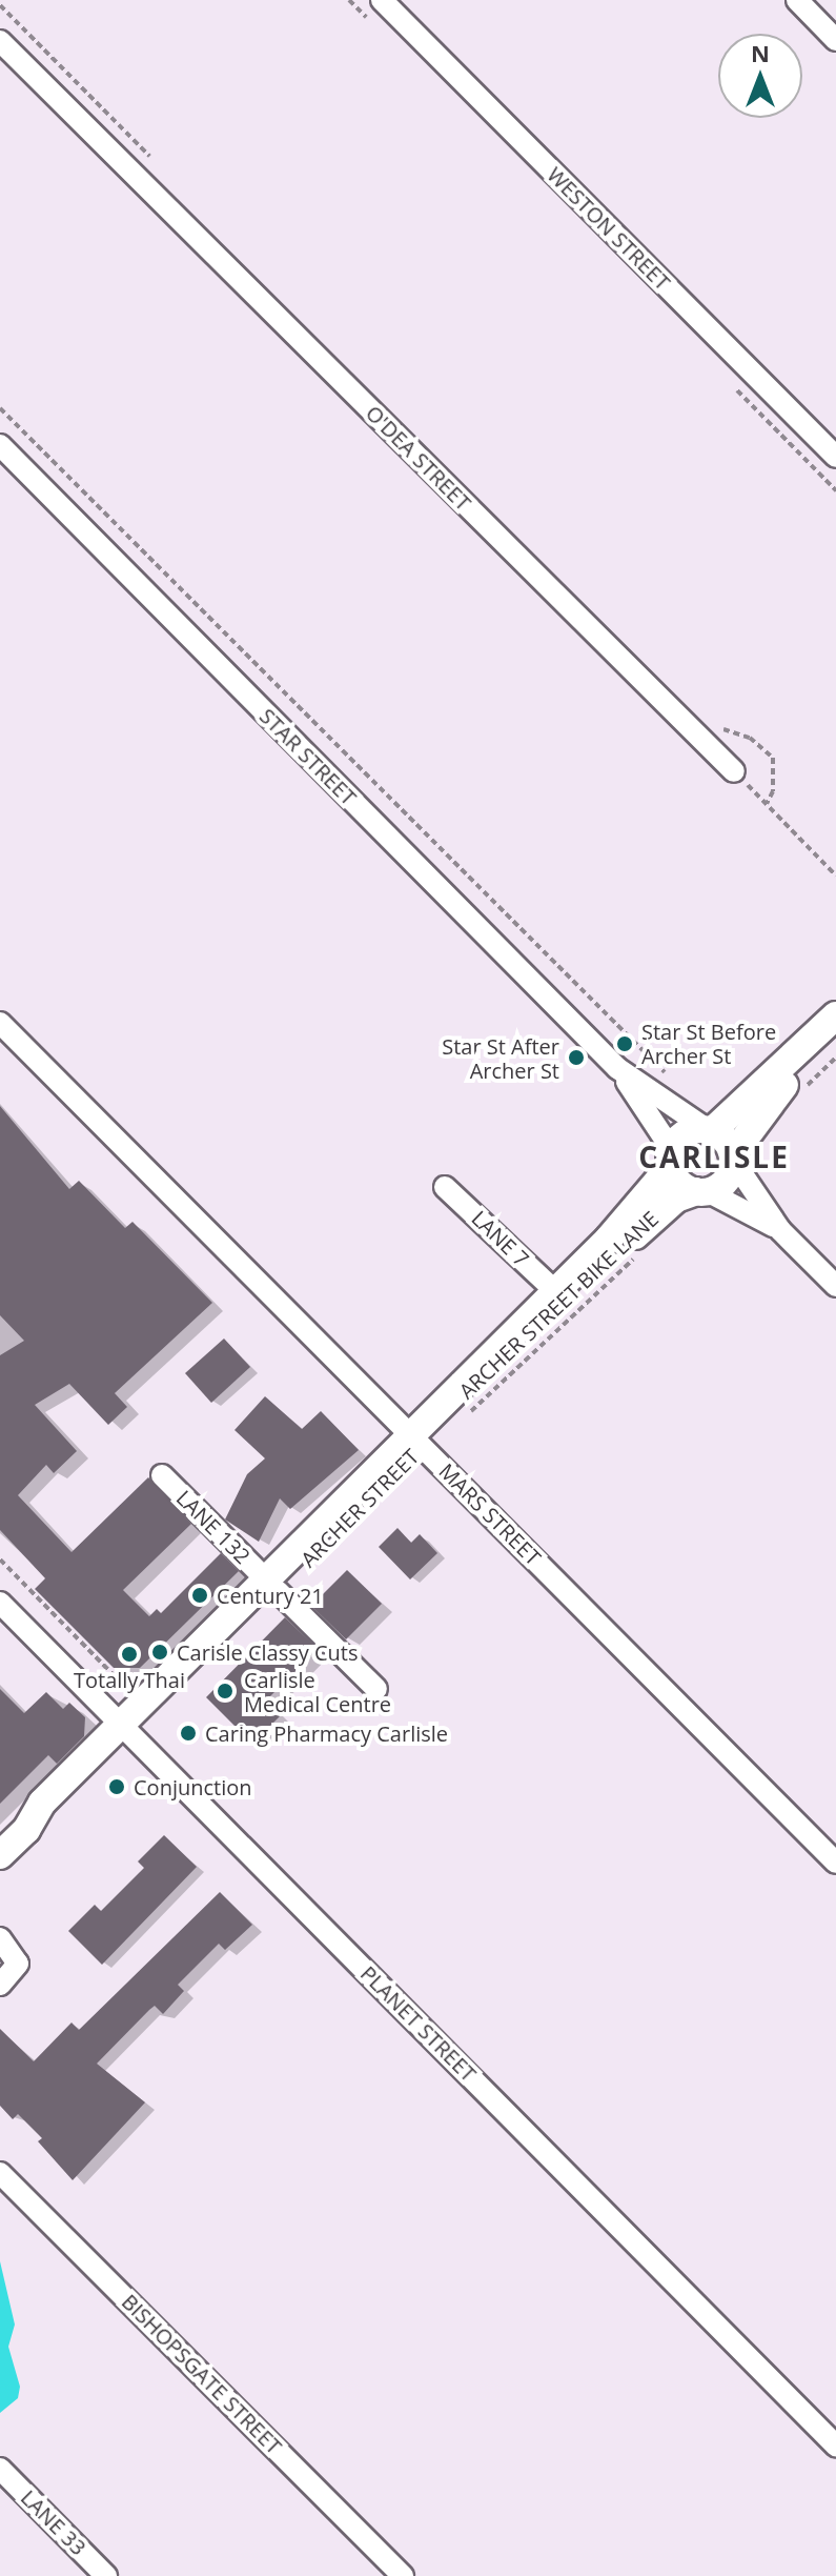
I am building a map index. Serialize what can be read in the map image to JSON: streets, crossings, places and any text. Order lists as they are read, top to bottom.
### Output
{
  "streets": {
    "main road": ["ARCHER STREET"],
    "street": [
      "WESTON STREET",
      "O'DEA STREET",
      "STAR STREET",
      "LANE 7",
      "MARS STREET",
      "LANE 132",
      "PLANET STREET",
      "BISHOPSGATE STREET",
      "LANE 33"
    ],
    "path": ["ARCHER STREET BIKE LANE"]
  },
  "crossings": [
    ["STAR STREET", "ARCHER STREET"],
    ["LANE 7", "ARCHER STREET"],
    ["ARCHER STREET BIKE LANE", "ARCHER STREET"],
    ["ARCHER STREET", "MARS STREET"],
    ["ARCHER STREET", "LANE 132"],
    ["ARCHER STREET", "PLANET STREET"]
  ],
  "districts": ["CARLISLE"],
  "places": [
    "Star St Before Archer St",
    "Star St After Archer St",
    "Century 21",
    "Carisle Classy Cuts",
    "Totally Thai",
    "Carlisle Medical Centre",
    "Caring Pharmacy Carlisle",
    "Conjunction"
  ],
  "north": "top"
}
